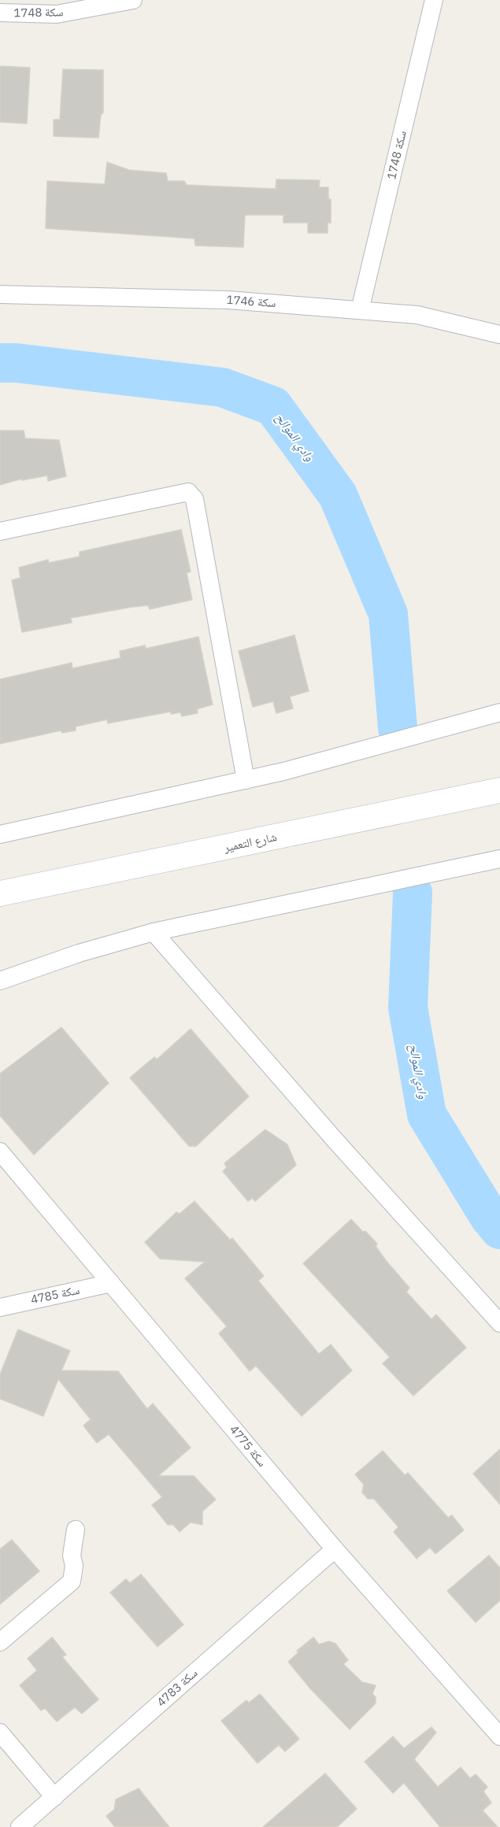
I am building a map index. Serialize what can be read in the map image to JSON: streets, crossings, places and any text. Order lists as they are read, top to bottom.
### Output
{
  "streets": {
    "main road": ["شارع التعمير"],
    "street": [
      "سكة 1748",
      "سكة 1746",
      "سكة 4785",
      "سكة 4775",
      "سكة 4783"
    ]
  },
  "crossings": [
    ["سكة 1748", "سكة 1746"],
    ["سكة 4785", "سكة 4775"],
    ["سكة 4775", "سكة 4783"]
  ],
  "water": ["وادي الموالح"]
}
